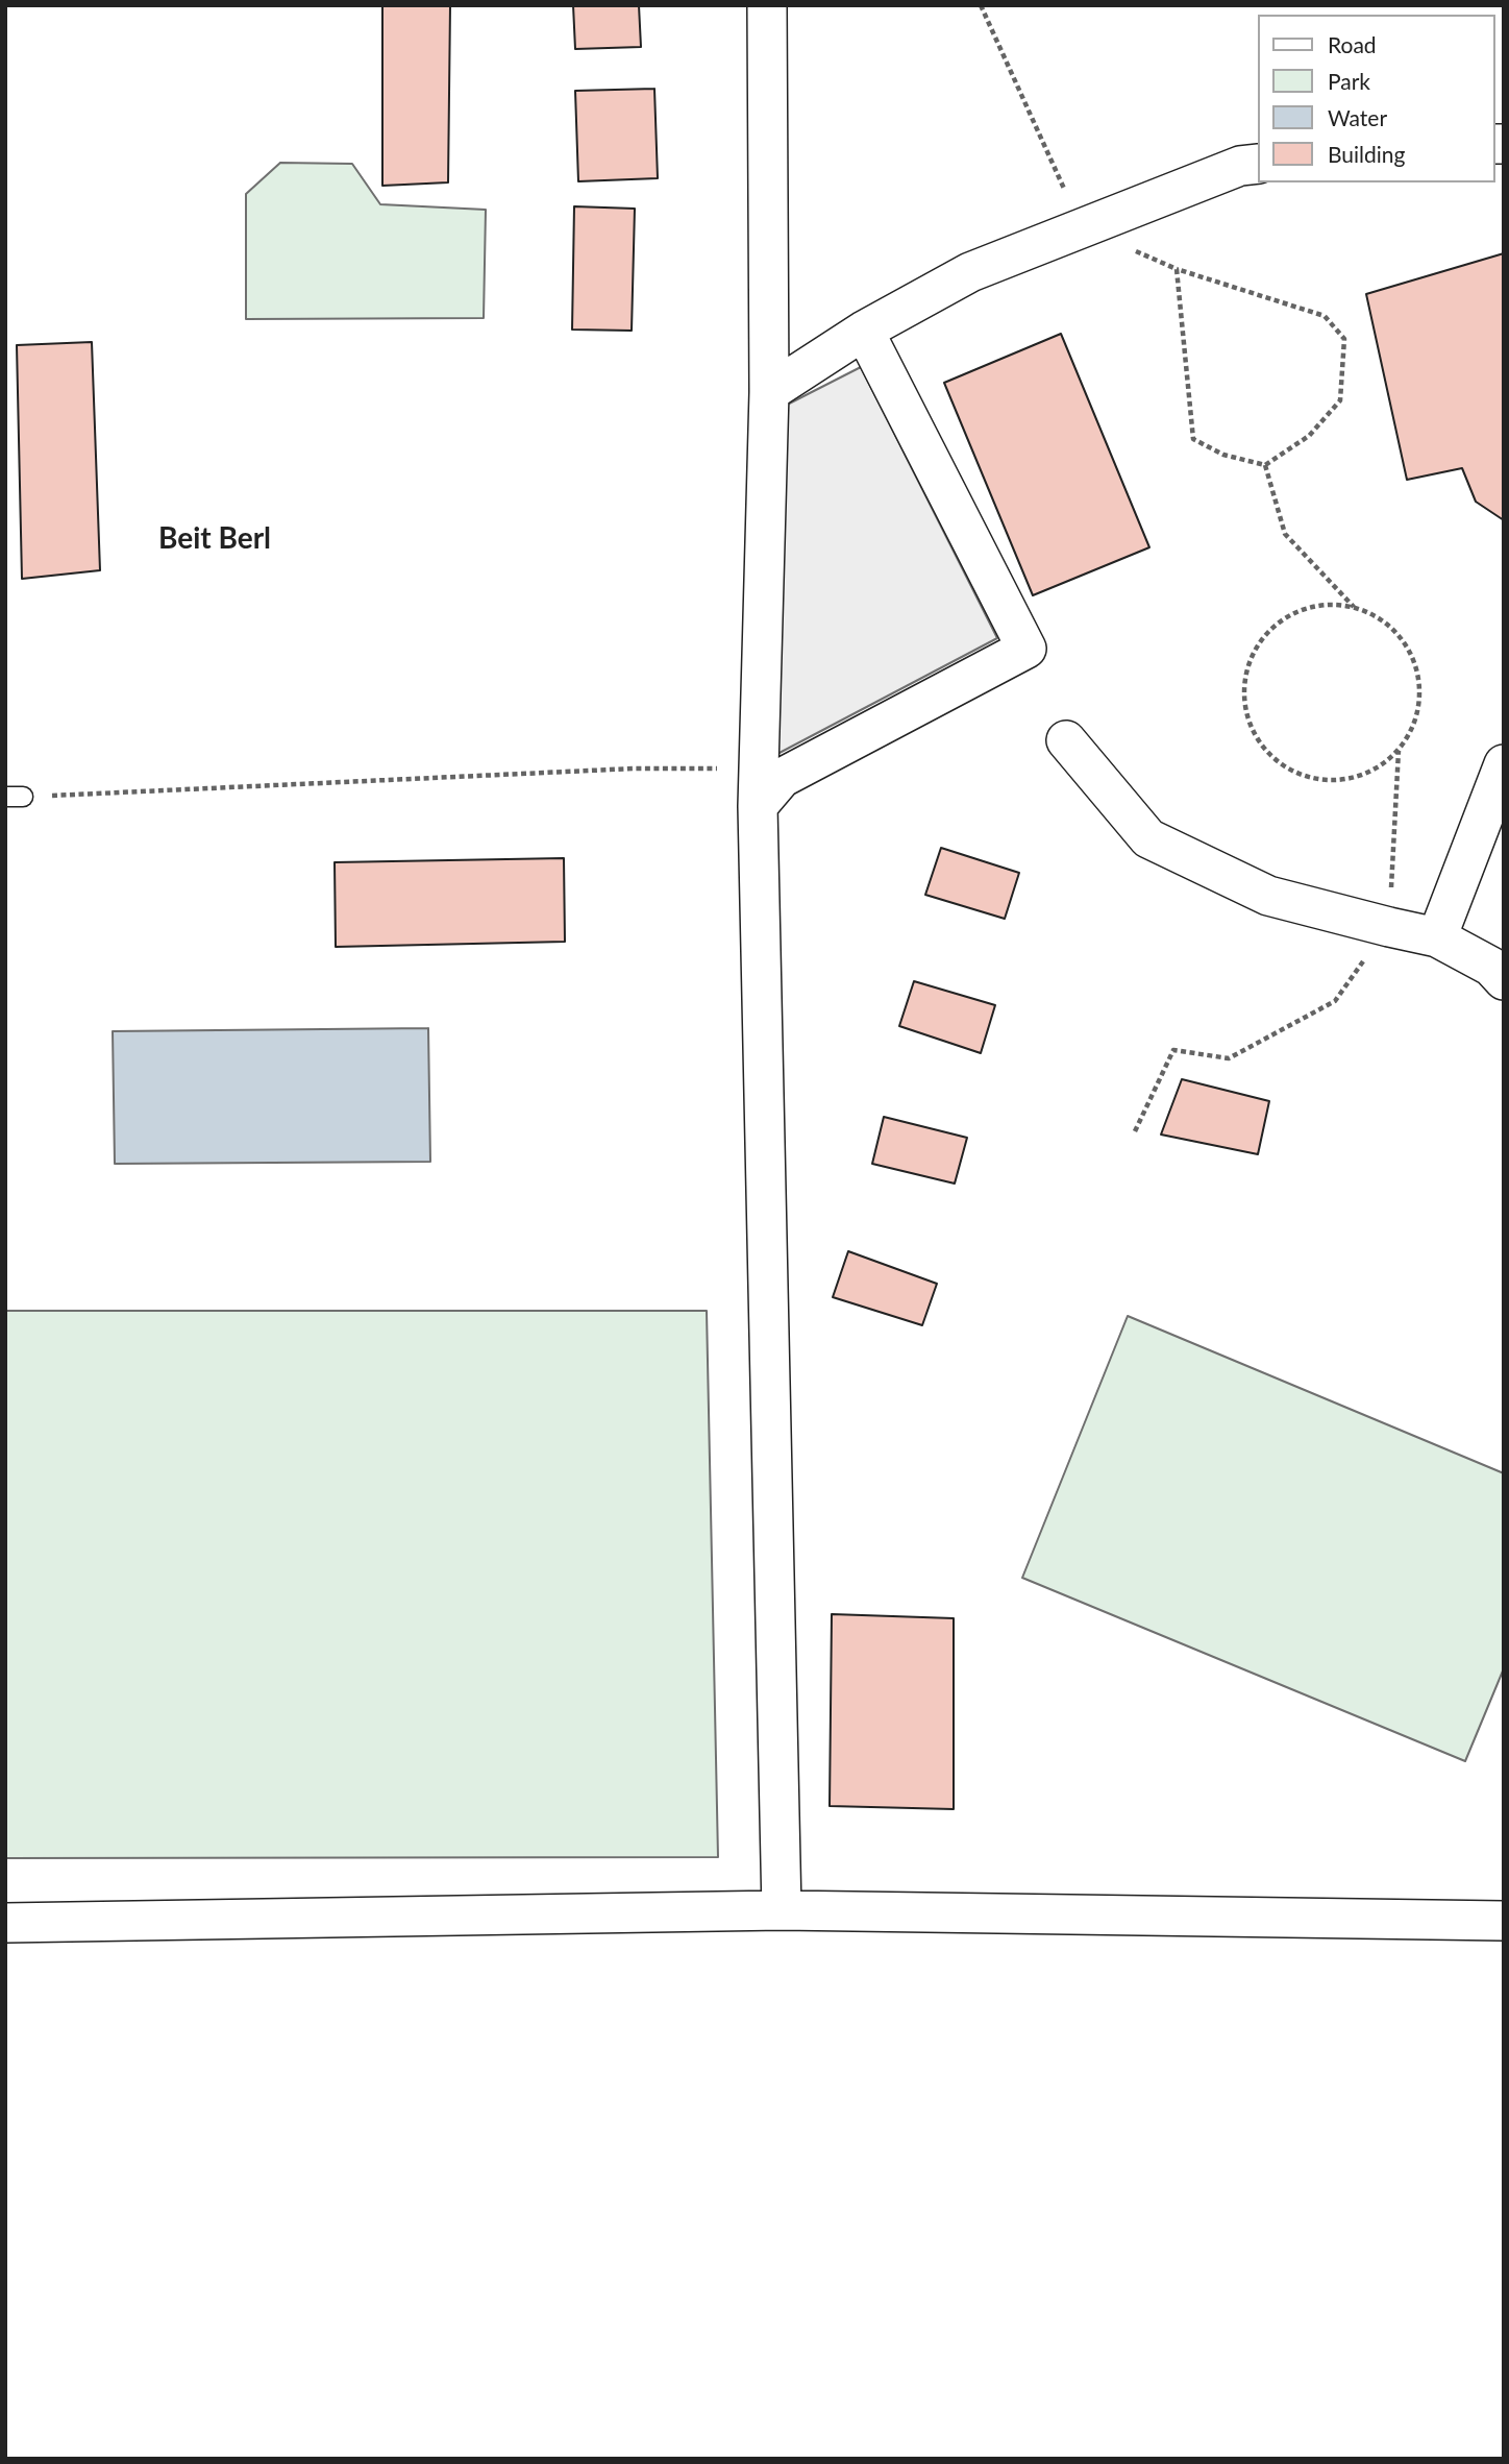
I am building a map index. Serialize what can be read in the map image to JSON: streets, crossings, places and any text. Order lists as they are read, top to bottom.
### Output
{
  "districts": ["Beit Berl"],
  "legend": [
    "Road",
    "Park",
    "Water",
    "Building"
  ]
}
